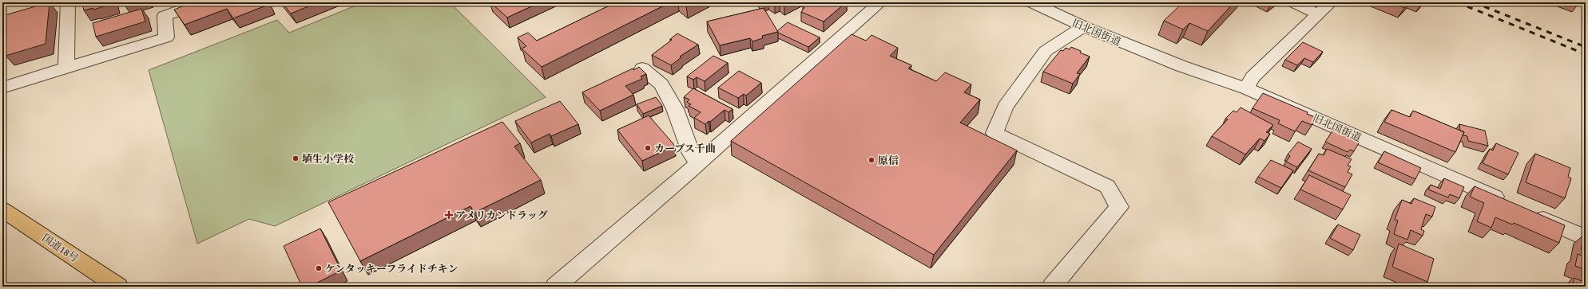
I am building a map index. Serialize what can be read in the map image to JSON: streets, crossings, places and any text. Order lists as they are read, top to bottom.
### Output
{
  "streets": {
    "highway": ["国道18号"],
    "street": ["旧北国街道"]
  },
  "places": {
    "other": [
      "カーブス千曲",
      "埴生小学校",
      "原信",
      "ケンタッキーフライドチキン"
    ],
    "health": ["アメリカンドラッグ"]
  }
}
